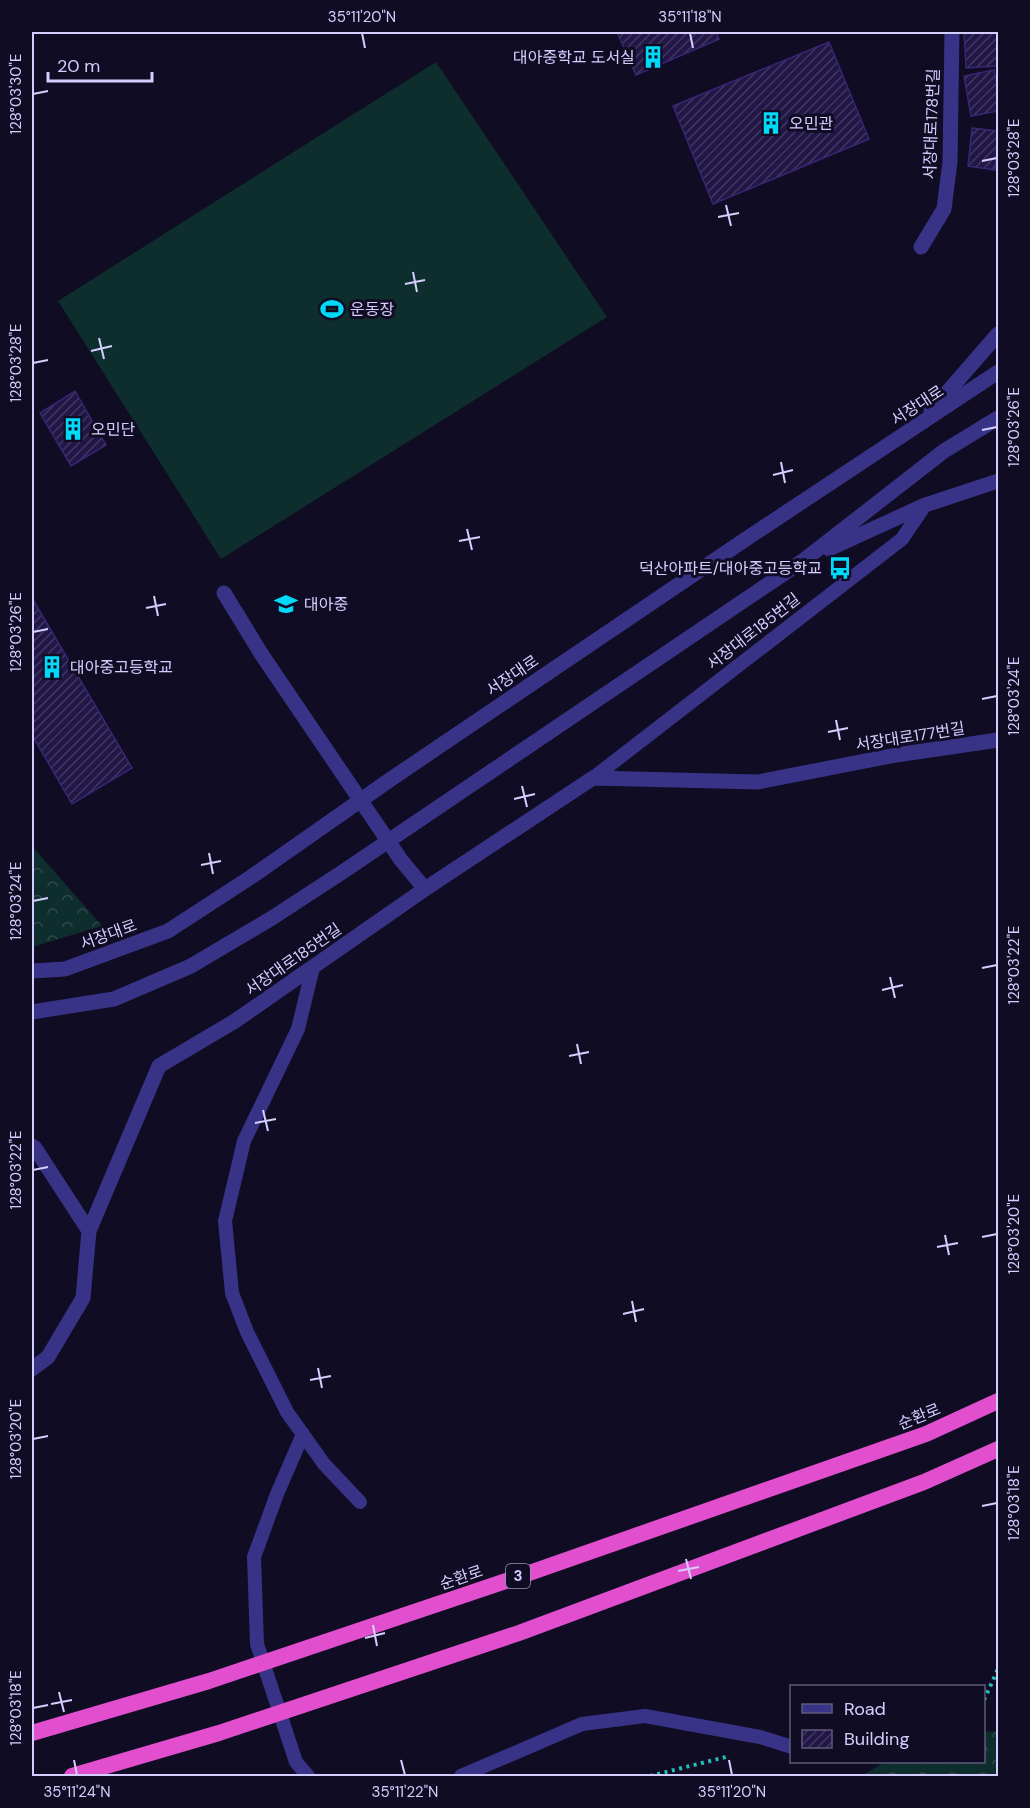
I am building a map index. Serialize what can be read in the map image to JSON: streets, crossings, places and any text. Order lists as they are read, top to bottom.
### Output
{
  "streets": {
    "highway": ["순환로", "3"],
    "street": [
      "서장대로178번길",
      "서장대로",
      "서장대로185번길",
      "서장대로177번길"
    ]
  },
  "crossings": [
    ["서장대로185번길", "서장대로177번길"]
  ],
  "places": {
    "building": [
      "대아중학교 도서실",
      "오민관",
      "오민단",
      "대아중고등학교"
    ],
    "sports": ["운동장"],
    "bus stop": ["덕산아파트/대아중고등학교"],
    "school or university": ["대아중"]
  },
  "legend": ["Road", "Building"],
  "scale_bar": "20 m",
  "coordinates": [
    "35°11'20\"N",
    "35°11'18\"N",
    "128°03'30\"E",
    "128°03'28\"E",
    "128°03'26\"E",
    "128°03'24\"E",
    "128°03'22\"E",
    "128°03'20\"E",
    "128°03'18\"E",
    "35°11'24\"N",
    "35°11'22\"N"
  ]
}
